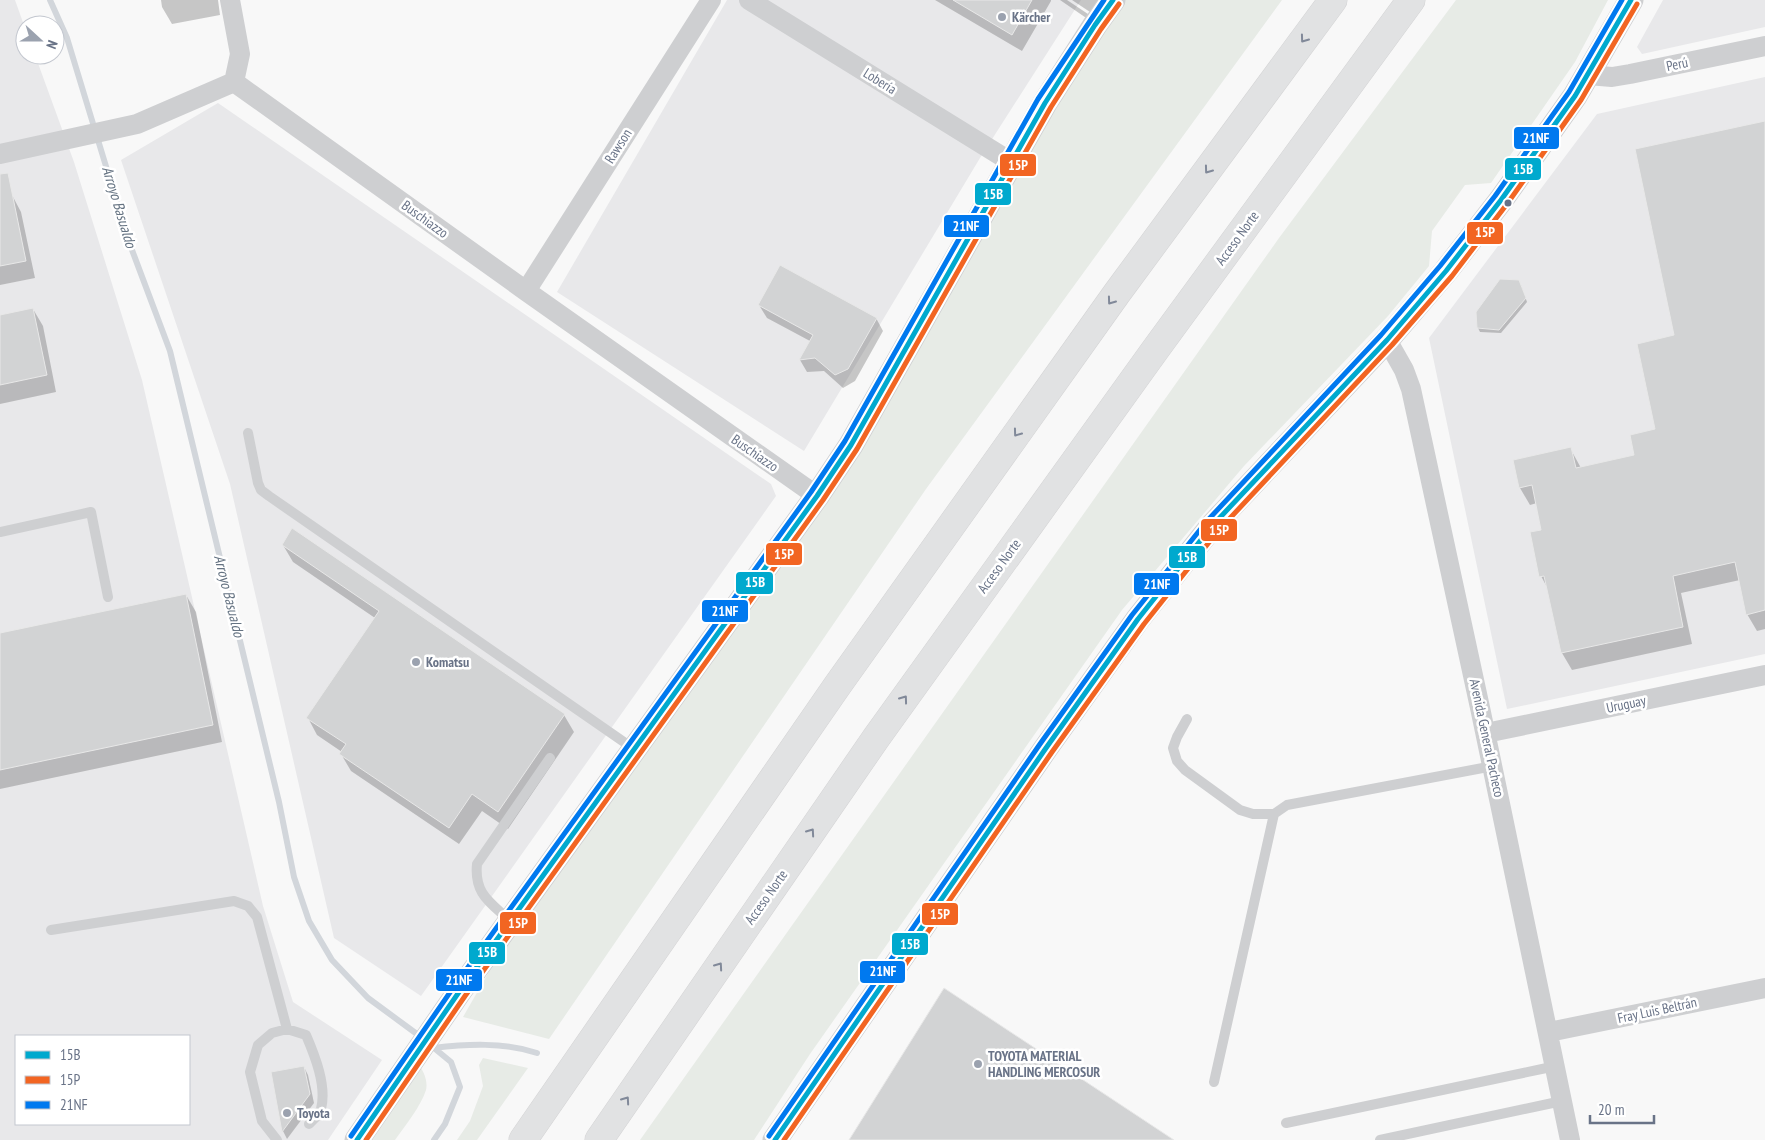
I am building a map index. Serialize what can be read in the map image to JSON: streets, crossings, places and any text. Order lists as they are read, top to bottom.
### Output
{
  "streets": {
    "highway": ["Acceso Norte"],
    "street": [
      "Perú",
      "Lobería",
      "Rawson",
      "Buschiazzo",
      "Uruguay",
      "Avenida General Pacheco",
      "Fray Luis Beltrán"
    ]
  },
  "crossings": [
    ["Rawson", "Buschiazzo"],
    ["Uruguay", "Avenida General Pacheco"],
    ["Avenida General Pacheco", "Fray Luis Beltrán"]
  ],
  "water": ["Arroyo Basualdo"],
  "places": [
    "Kärcher",
    "Komatsu",
    "TOYOTA MATERIAL HANDLING MERCOSUR",
    "Toyota"
  ],
  "lines": ["transit line 15B", "transit line 21NF", "transit line 15P"],
  "legend": ["15B", "15P", "21NF"],
  "scale_bar": "20 m",
  "north": "right"
}
